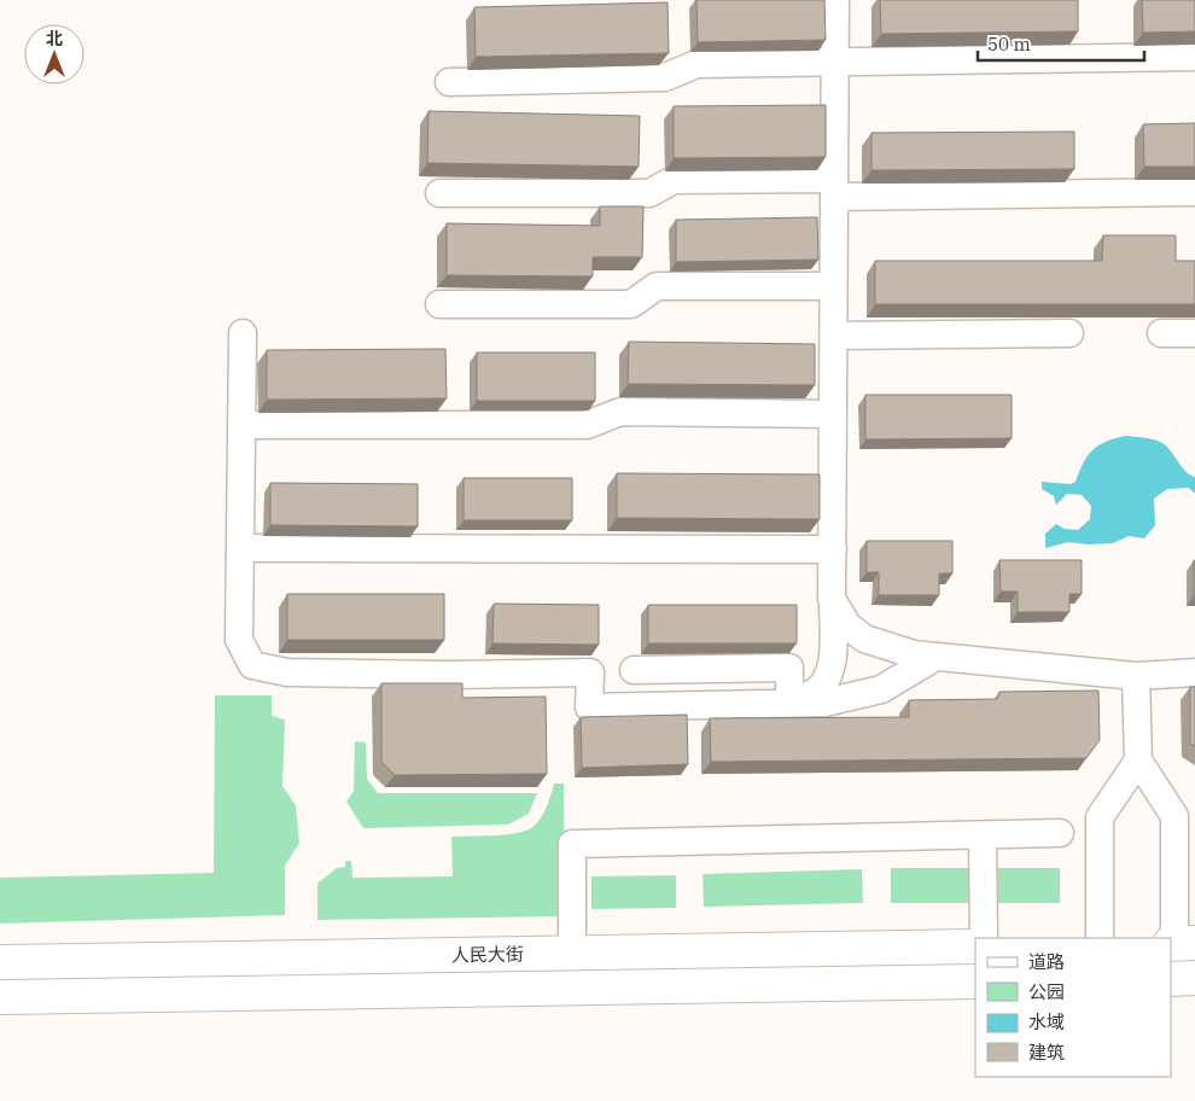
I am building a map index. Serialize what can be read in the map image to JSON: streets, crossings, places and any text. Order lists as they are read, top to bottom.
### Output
{
  "streets": {
    "main road": ["人民大街"]
  },
  "legend": [
    "道路",
    "公园",
    "水域",
    "建筑"
  ],
  "scale_bar": "50 m",
  "north": "top"
}
